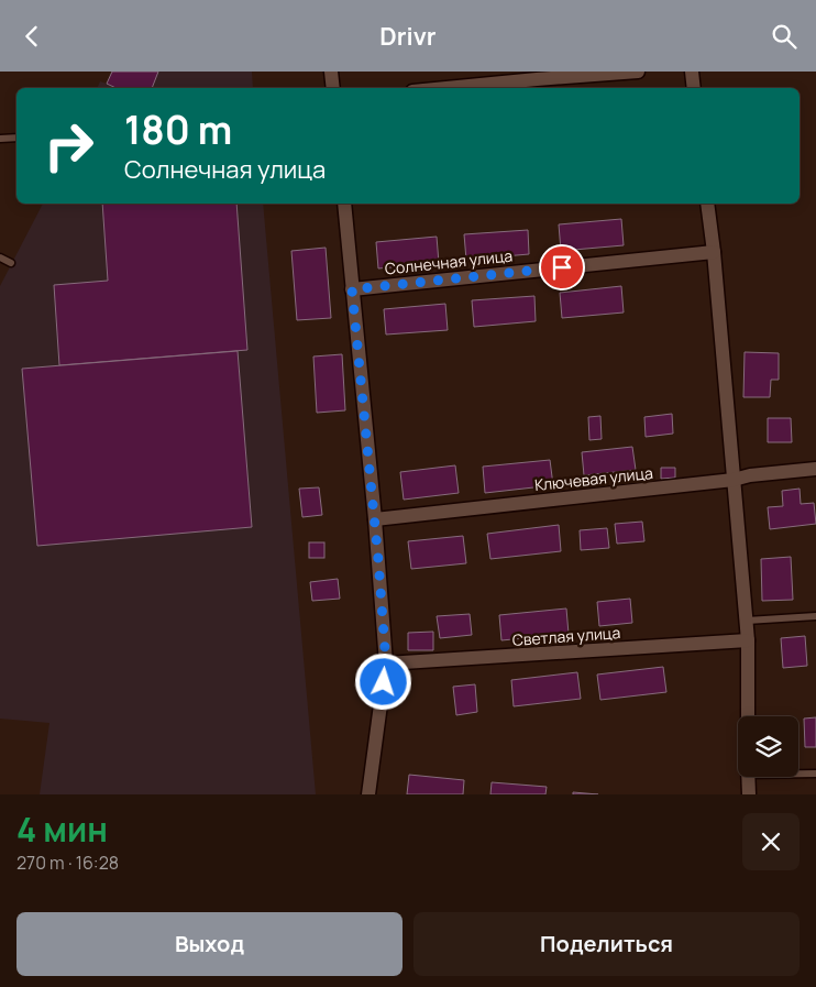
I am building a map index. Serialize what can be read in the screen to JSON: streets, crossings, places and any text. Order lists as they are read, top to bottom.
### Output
{
  "streets": {
    "street": ["Солнечная улица", "Ключевая улица", "Светлая улица"]
  },
  "page": {
    "header": "Drivr",
    "turn": ["180 m", "Солнечная улица"],
    "heading": ["4 мин", "270 m · 16:28"],
    "buttons": ["Выход", "Поделиться"]
  }
}
